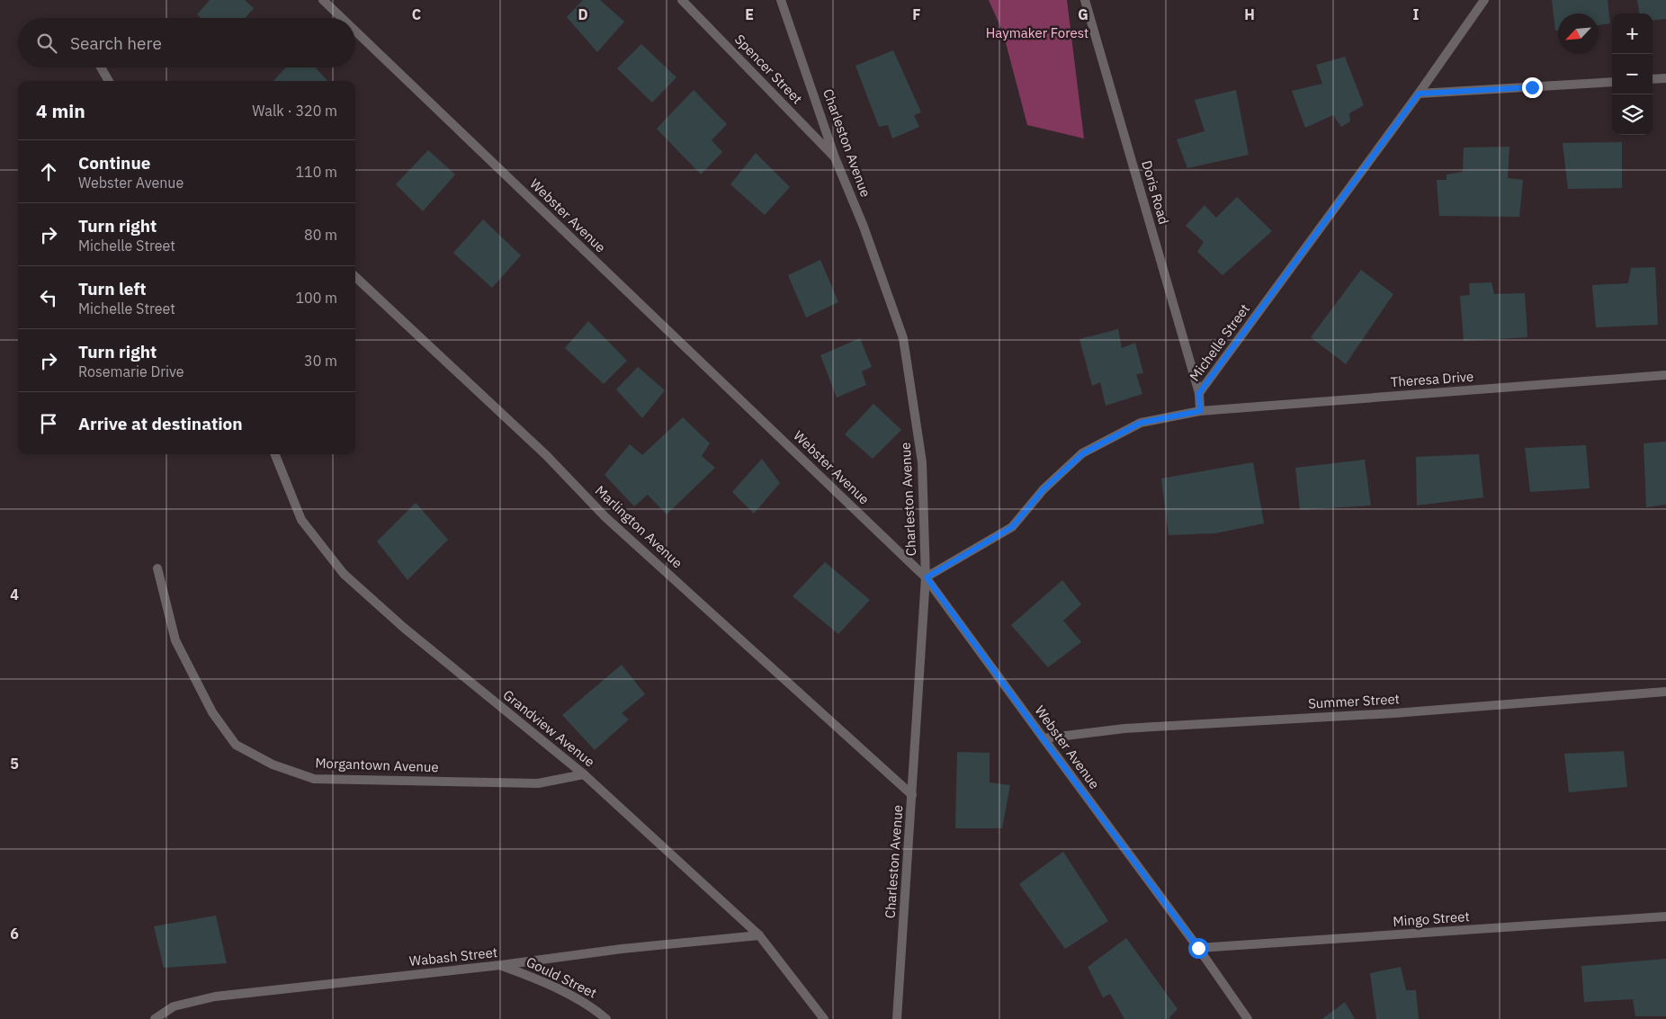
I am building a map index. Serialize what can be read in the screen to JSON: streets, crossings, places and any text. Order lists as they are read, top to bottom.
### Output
{
  "streets": {
    "street": [
      "Spencer Street",
      "Charleston Avenue",
      "Doris Road",
      "Webster Avenue",
      "Michelle Street",
      "Theresa Drive",
      "Marlington Avenue",
      "Summer Street",
      "Grandview Avenue",
      "Morgantown Avenue",
      "Mingo Street",
      "Wabash Street",
      "Gould Street"
    ]
  },
  "crossings": [
    ["Spencer Street", "Charleston Avenue"],
    ["Charleston Avenue", "Webster Avenue"],
    ["Charleston Avenue", "Marlington Avenue"],
    ["Doris Road", "Michelle Street"],
    ["Webster Avenue", "Summer Street"],
    ["Webster Avenue", "Mingo Street"],
    ["Michelle Street", "Theresa Drive"],
    ["Grandview Avenue", "Morgantown Avenue"],
    ["Grandview Avenue", "Wabash Street"],
    ["Wabash Street", "Gould Street"]
  ],
  "parks": ["Haymaker Forest"],
  "north": "bottom left",
  "page": {
    "map_buttons": ["+", "−"],
    "search": "Search here",
    "heading": ["4 min", "Walk · 320 m"],
    "list": [
      ["Continue", "Webster Avenue", "110 m"],
      ["Turn right", "Michelle Street", "80 m"],
      ["Turn left", "Michelle Street", "100 m"],
      ["Turn right", "Rosemarie Drive", "30 m"],
      "Arrive at destination"
    ]
  },
  "grid": {
    "columns": [
      "C",
      "D",
      "E",
      "F",
      "G",
      "H",
      "I"
    ],
    "rows": ["4", "5", "6"]
  }
}
